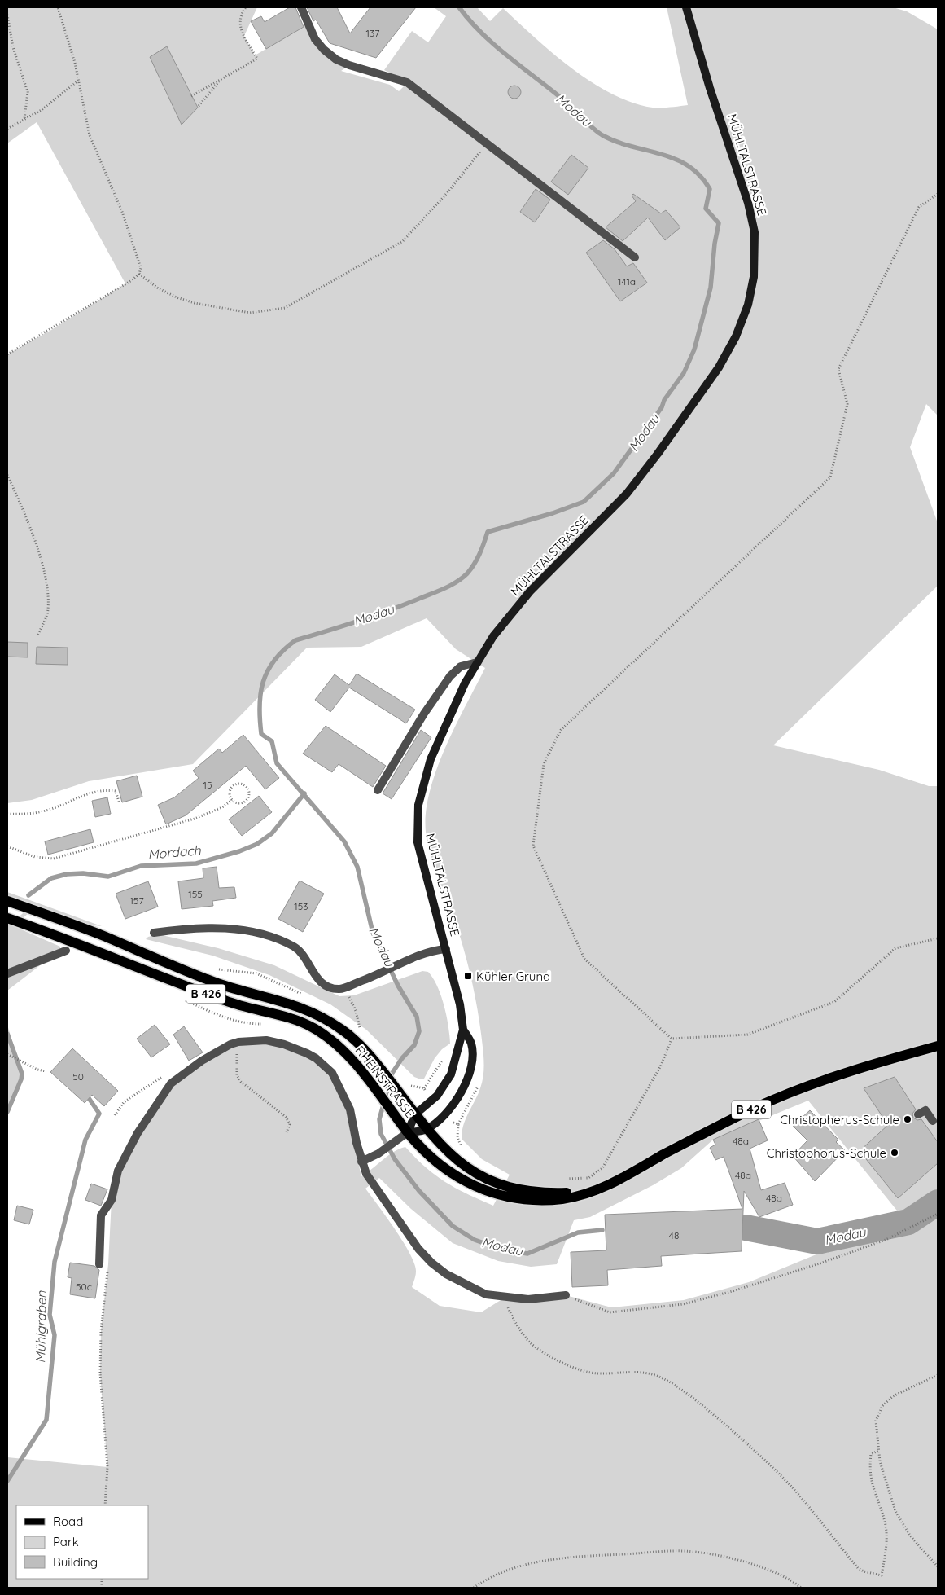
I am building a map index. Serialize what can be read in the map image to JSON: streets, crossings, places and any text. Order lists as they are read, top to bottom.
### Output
{
  "streets": {
    "main road": ["B 426", "RHEINSTRASSE"],
    "street": ["MÜHLTALSTRASSE"]
  },
  "crossings": [
    ["MÜHLTALSTRASSE", "B 426"],
    ["MÜHLTALSTRASSE", "RHEINSTRASSE"],
    ["B 426", "RHEINSTRASSE"]
  ],
  "water": ["Modau", "Mordach", "Mühlgraben"],
  "places": {
    "transit": ["Kühler Grund"],
    "other": ["Christopherus-Schule", "Christophorus-Schule"]
  },
  "house_numbers": [
    "137",
    "141a",
    "15",
    "155",
    "157",
    "153",
    "50",
    "48a",
    "48a",
    "48a",
    "48",
    "50c"
  ],
  "legend": ["Road", "Park", "Building"]
}
